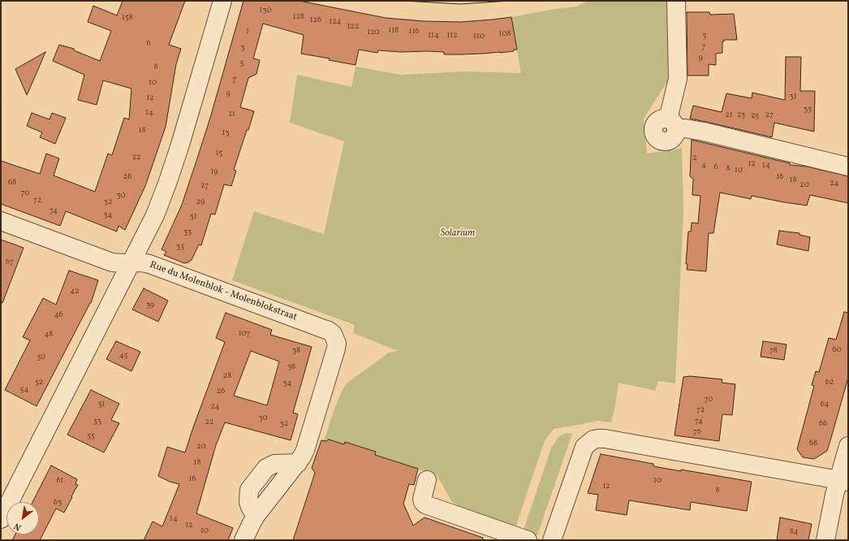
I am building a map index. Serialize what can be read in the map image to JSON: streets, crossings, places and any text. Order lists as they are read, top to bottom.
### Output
{
  "streets": {
    "street": ["Rue du Molenblok - Molenblokstraat"]
  },
  "parks": ["Solarium"],
  "house_numbers": [
    "130",
    "128",
    "158",
    "126",
    "124",
    "122",
    "118",
    "1",
    "116",
    "120",
    "108",
    "114",
    "112",
    "5",
    "110",
    "6",
    "7",
    "3",
    "9",
    "5",
    "8",
    "7",
    "10",
    "9",
    "31",
    "12",
    "33",
    "14",
    "11",
    "21",
    "23",
    "27",
    "25",
    "18",
    "13",
    "15",
    "22",
    "2",
    "12",
    "4",
    "14",
    "6",
    "8",
    "10",
    "19",
    "26",
    "16",
    "18",
    "68",
    "24",
    "20",
    "27",
    "70",
    "30",
    "72",
    "32",
    "29",
    "74",
    "34",
    "31",
    "33",
    "35",
    "67",
    "42",
    "39",
    "46",
    "107",
    "48",
    "60",
    "38",
    "78",
    "45",
    "50",
    "36",
    "28",
    "52",
    "62",
    "34",
    "54",
    "26",
    "70",
    "51",
    "64",
    "24",
    "72",
    "30",
    "53",
    "74",
    "22",
    "32",
    "66",
    "76",
    "55",
    "68",
    "20",
    "18",
    "16",
    "61",
    "10",
    "12",
    "8",
    "63",
    "14",
    "12",
    "10",
    "84"
  ],
  "north": "bottom left"
}
